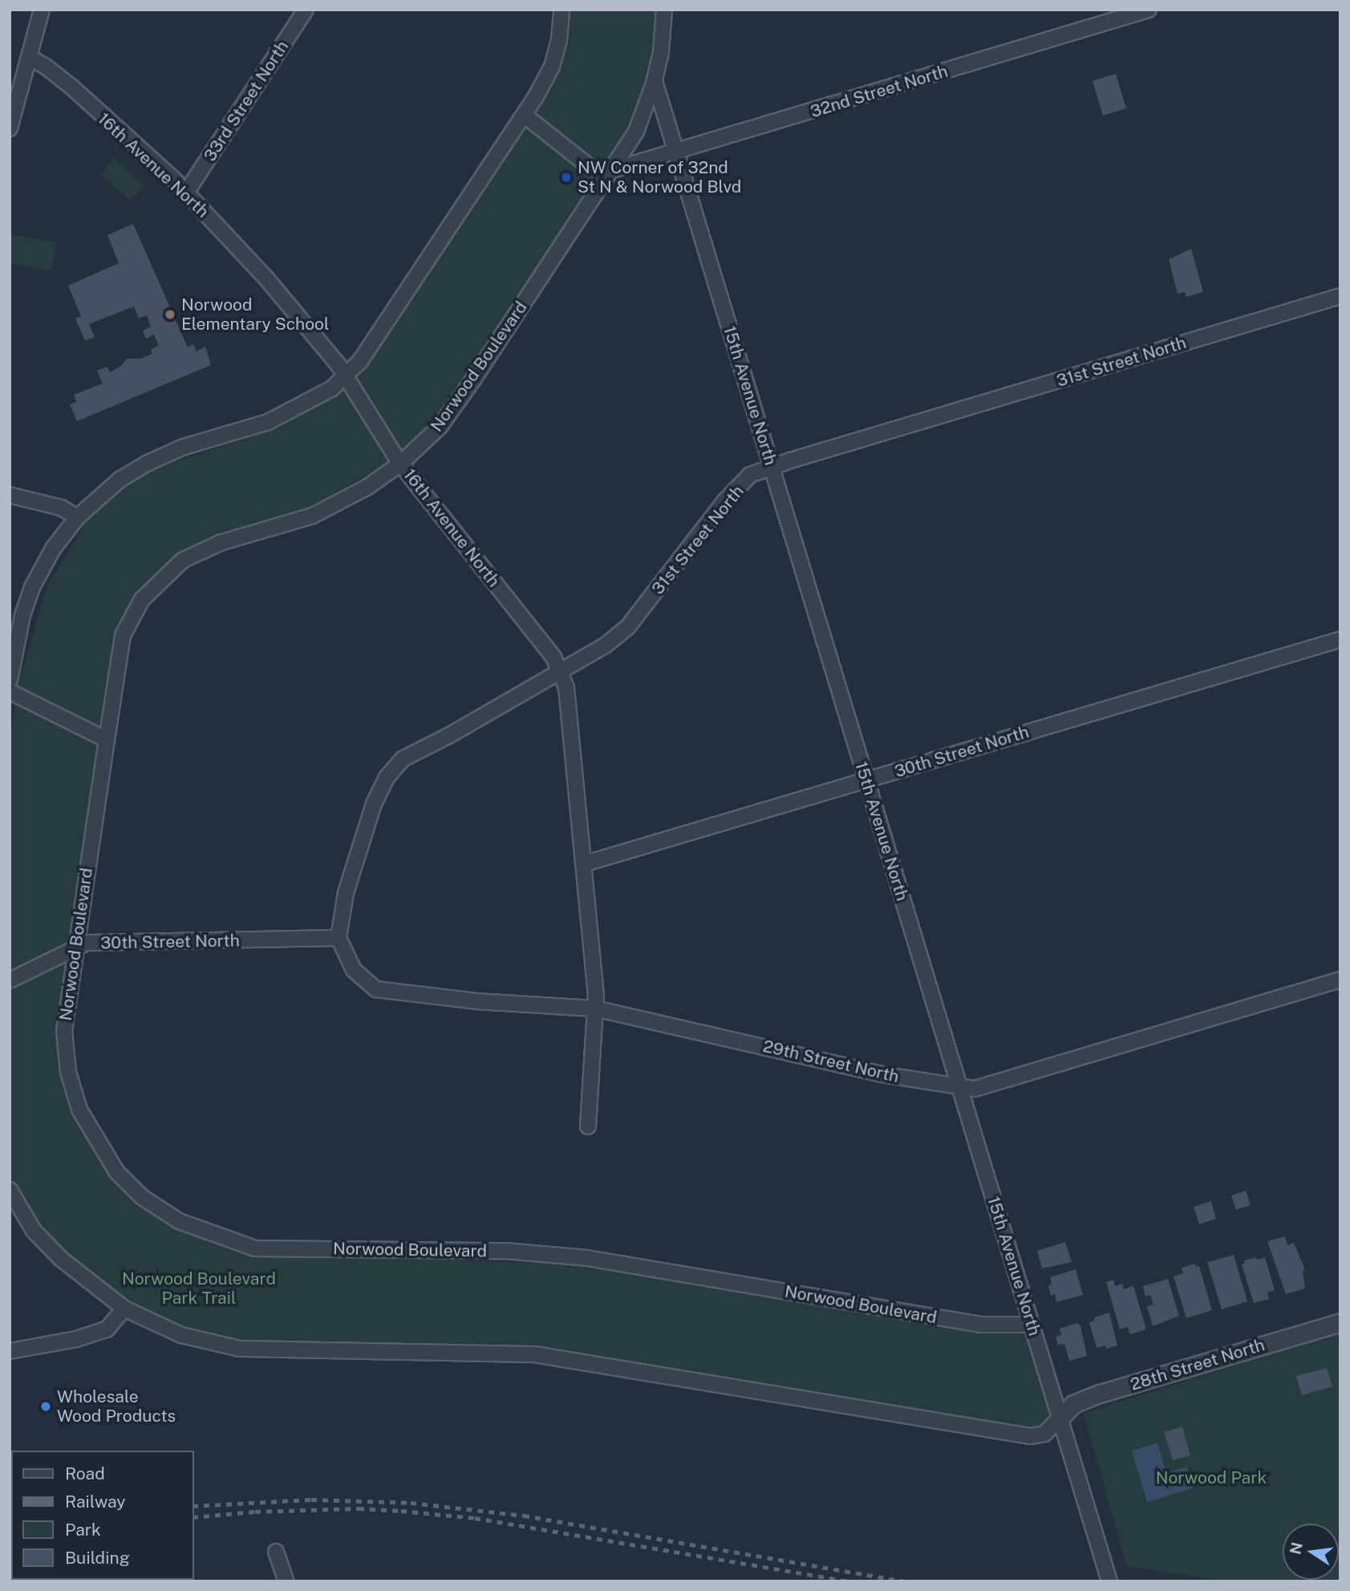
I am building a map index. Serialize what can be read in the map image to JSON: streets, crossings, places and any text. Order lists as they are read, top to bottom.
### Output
{
  "streets": {
    "street": [
      "32nd Street North",
      "33rd Street North",
      "16th Avenue North",
      "31st Street North",
      "Norwood Boulevard",
      "15th Avenue North",
      "30th Street North",
      "29th Street North",
      "28th Street North"
    ]
  },
  "crossings": [
    ["32nd Street North", "Norwood Boulevard"],
    ["32nd Street North", "15th Avenue North"],
    ["33rd Street North", "16th Avenue North"],
    ["16th Avenue North", "31st Street North"],
    ["16th Avenue North", "Norwood Boulevard"],
    ["16th Avenue North", "30th Street North"],
    ["16th Avenue North", "29th Street North"],
    ["31st Street North", "15th Avenue North"],
    ["31st Street North", "30th Street North"],
    ["31st Street North", "29th Street North"],
    ["Norwood Boulevard", "15th Avenue North"],
    ["Norwood Boulevard", "30th Street North"],
    ["15th Avenue North", "30th Street North"],
    ["15th Avenue North", "29th Street North"],
    ["15th Avenue North", "28th Street North"],
    ["30th Street North", "29th Street North"]
  ],
  "parks": ["Norwood Boulevard Park Trail", "Norwood Park"],
  "places": ["NW Corner of 32nd St N & Norwood Blvd", "Norwood Elementary School", "Wholesale Wood Products"],
  "legend": [
    "Road",
    "Railway",
    "Park",
    "Building"
  ],
  "north": "left"
}
